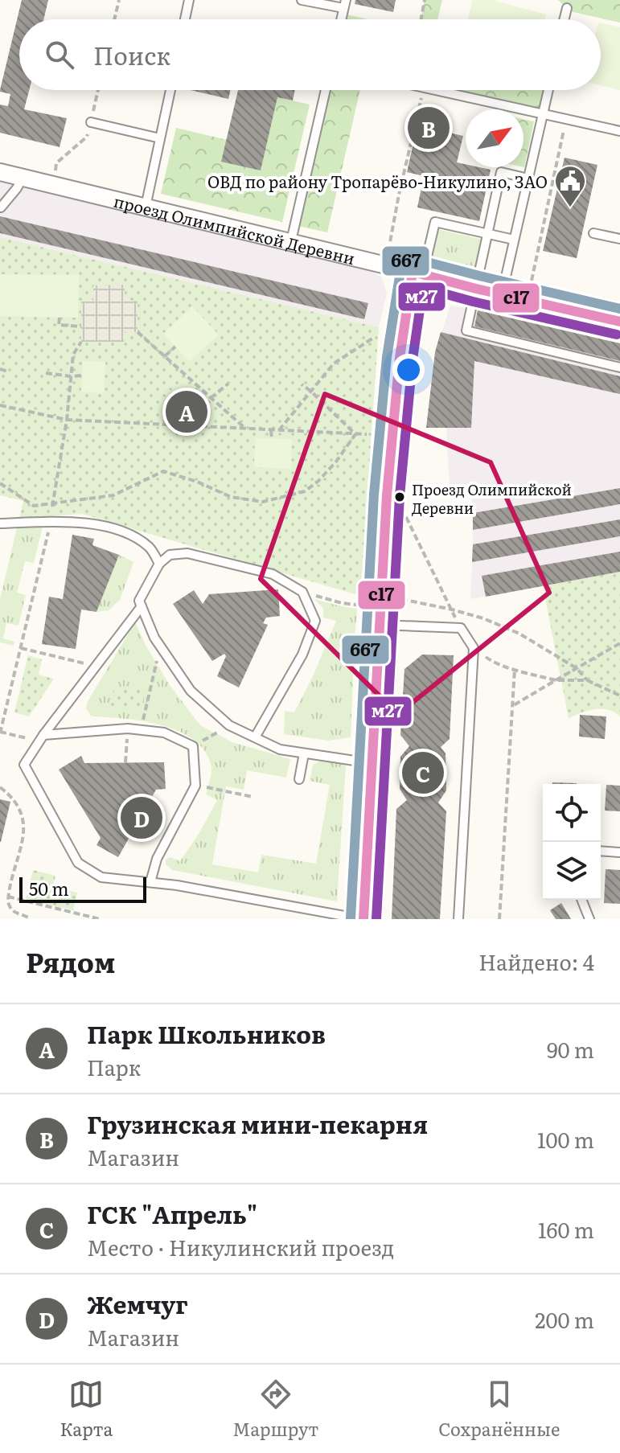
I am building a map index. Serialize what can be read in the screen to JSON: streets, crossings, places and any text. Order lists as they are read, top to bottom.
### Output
{
  "streets": {
    "street": ["проезд Олимпийской Деревни"]
  },
  "places": {
    "public building": ["ОВД по району Тропарёво-Никулино, ЗАО"],
    "other": ["Проезд Олимпийской Деревни"]
  },
  "lines": ["transit line 667", "transit line с17", "transit line м27"],
  "scale_bar": "50 m",
  "north": "top right",
  "page": {
    "search": "Поиск",
    "pins": [
      "B",
      "A",
      "C",
      "D"
    ],
    "scale": "50 m",
    "heading": ["Рядом", "Найдено: 4"],
    "list": [
      {
        "mark": "A",
        "name": "Парк Школьников",
        "note": "Парк",
        "value": "90 m"
      },
      {
        "mark": "B",
        "name": "Грузинская мини-пекарня",
        "note": "Магазин",
        "value": "100 m"
      },
      {
        "mark": "C",
        "name": "ГСК \"Апрель\"",
        "note": "Место · Никулинский проезд",
        "value": "160 m"
      },
      {
        "mark": "D",
        "name": "Жемчуг",
        "note": "Магазин",
        "value": "200 m"
      }
    ],
    "nav": ["Карта", "Маршрут", "Сохранённые"]
  }
}
